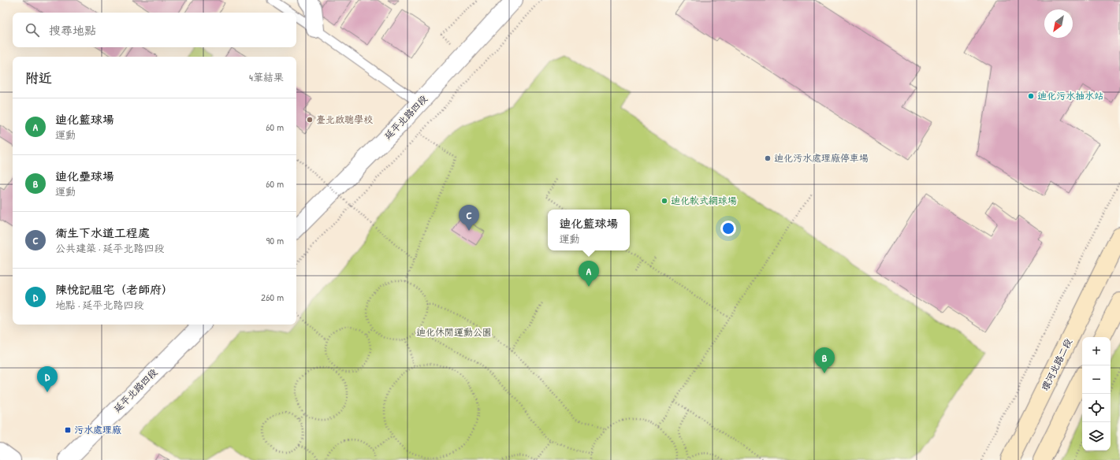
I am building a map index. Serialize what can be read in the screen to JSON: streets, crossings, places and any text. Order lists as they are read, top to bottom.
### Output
{
  "streets": {
    "main road": ["環河北路二段"],
    "street": ["延平北路四段"]
  },
  "parks": ["迪化休閒運動公園"],
  "places": {
    "other": [
      "迪化污水抽水站",
      "臺北啟聰學校",
      "迪化汚水處理廠停車場",
      "迪化軟式網球場"
    ],
    "transit": ["污水處理廠"]
  },
  "north": "bottom left",
  "page": {
    "search": "搜尋地點",
    "heading": ["附近", "4筆結果"],
    "list": [
      {
        "mark": "A",
        "name": "迪化籃球場",
        "note": "運動",
        "value": "60 m"
      },
      {
        "mark": "B",
        "name": "迪化壘球場",
        "note": "運動",
        "value": "60 m"
      },
      {
        "mark": "C",
        "name": "衛生下水道工程處",
        "note": "公共建築 · 延平北路四段",
        "value": "90 m"
      },
      {
        "mark": "D",
        "name": "陳悅記祖宅（老師府）",
        "note": "地點 · 延平北路四段",
        "value": "260 m"
      }
    ],
    "pins": [
      "C",
      "A",
      "B",
      "D"
    ],
    "popup": ["迪化籃球場", "運動"],
    "map_buttons": ["+", "−"]
  }
}
